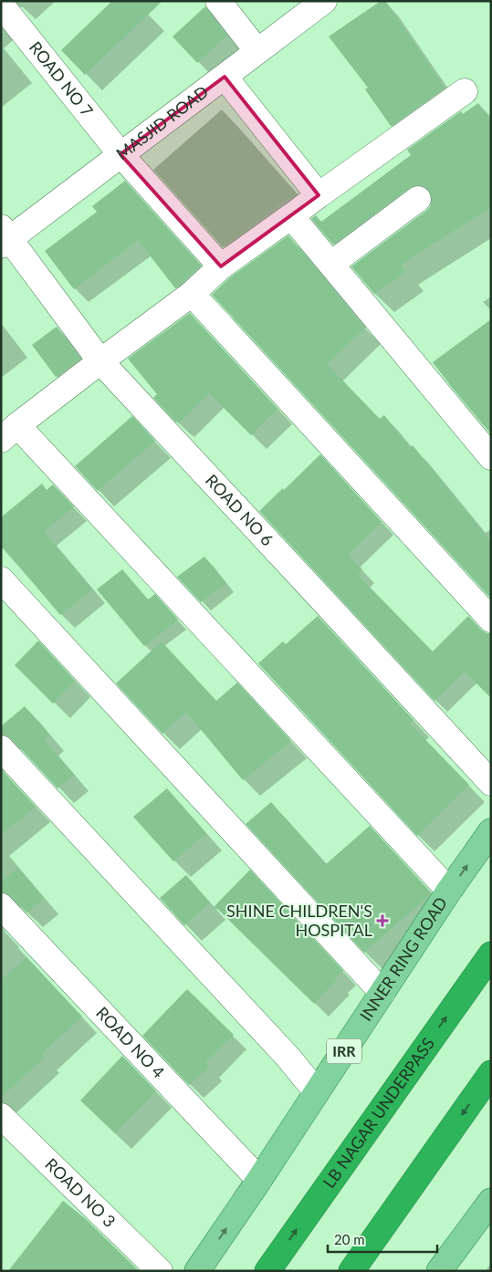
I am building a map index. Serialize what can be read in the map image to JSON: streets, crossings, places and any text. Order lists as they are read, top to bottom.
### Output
{
  "streets": {
    "highway": ["LB NAGAR UNDERPASS"],
    "main road": ["INNER RING ROAD", "IRR"],
    "street": [
      "ROAD NO 7",
      "MASJID ROAD",
      "ROAD NO 6",
      "ROAD NO 4",
      "ROAD NO 3"
    ]
  },
  "crossings": [
    ["ROAD NO 7", "MASJID ROAD"],
    ["MASJID ROAD", "ROAD NO 6"],
    ["INNER RING ROAD", "ROAD NO 4"]
  ],
  "places": {
    "health": ["SHINE CHILDREN'S HOSPITAL"]
  },
  "scale_bar": "20 m"
}
